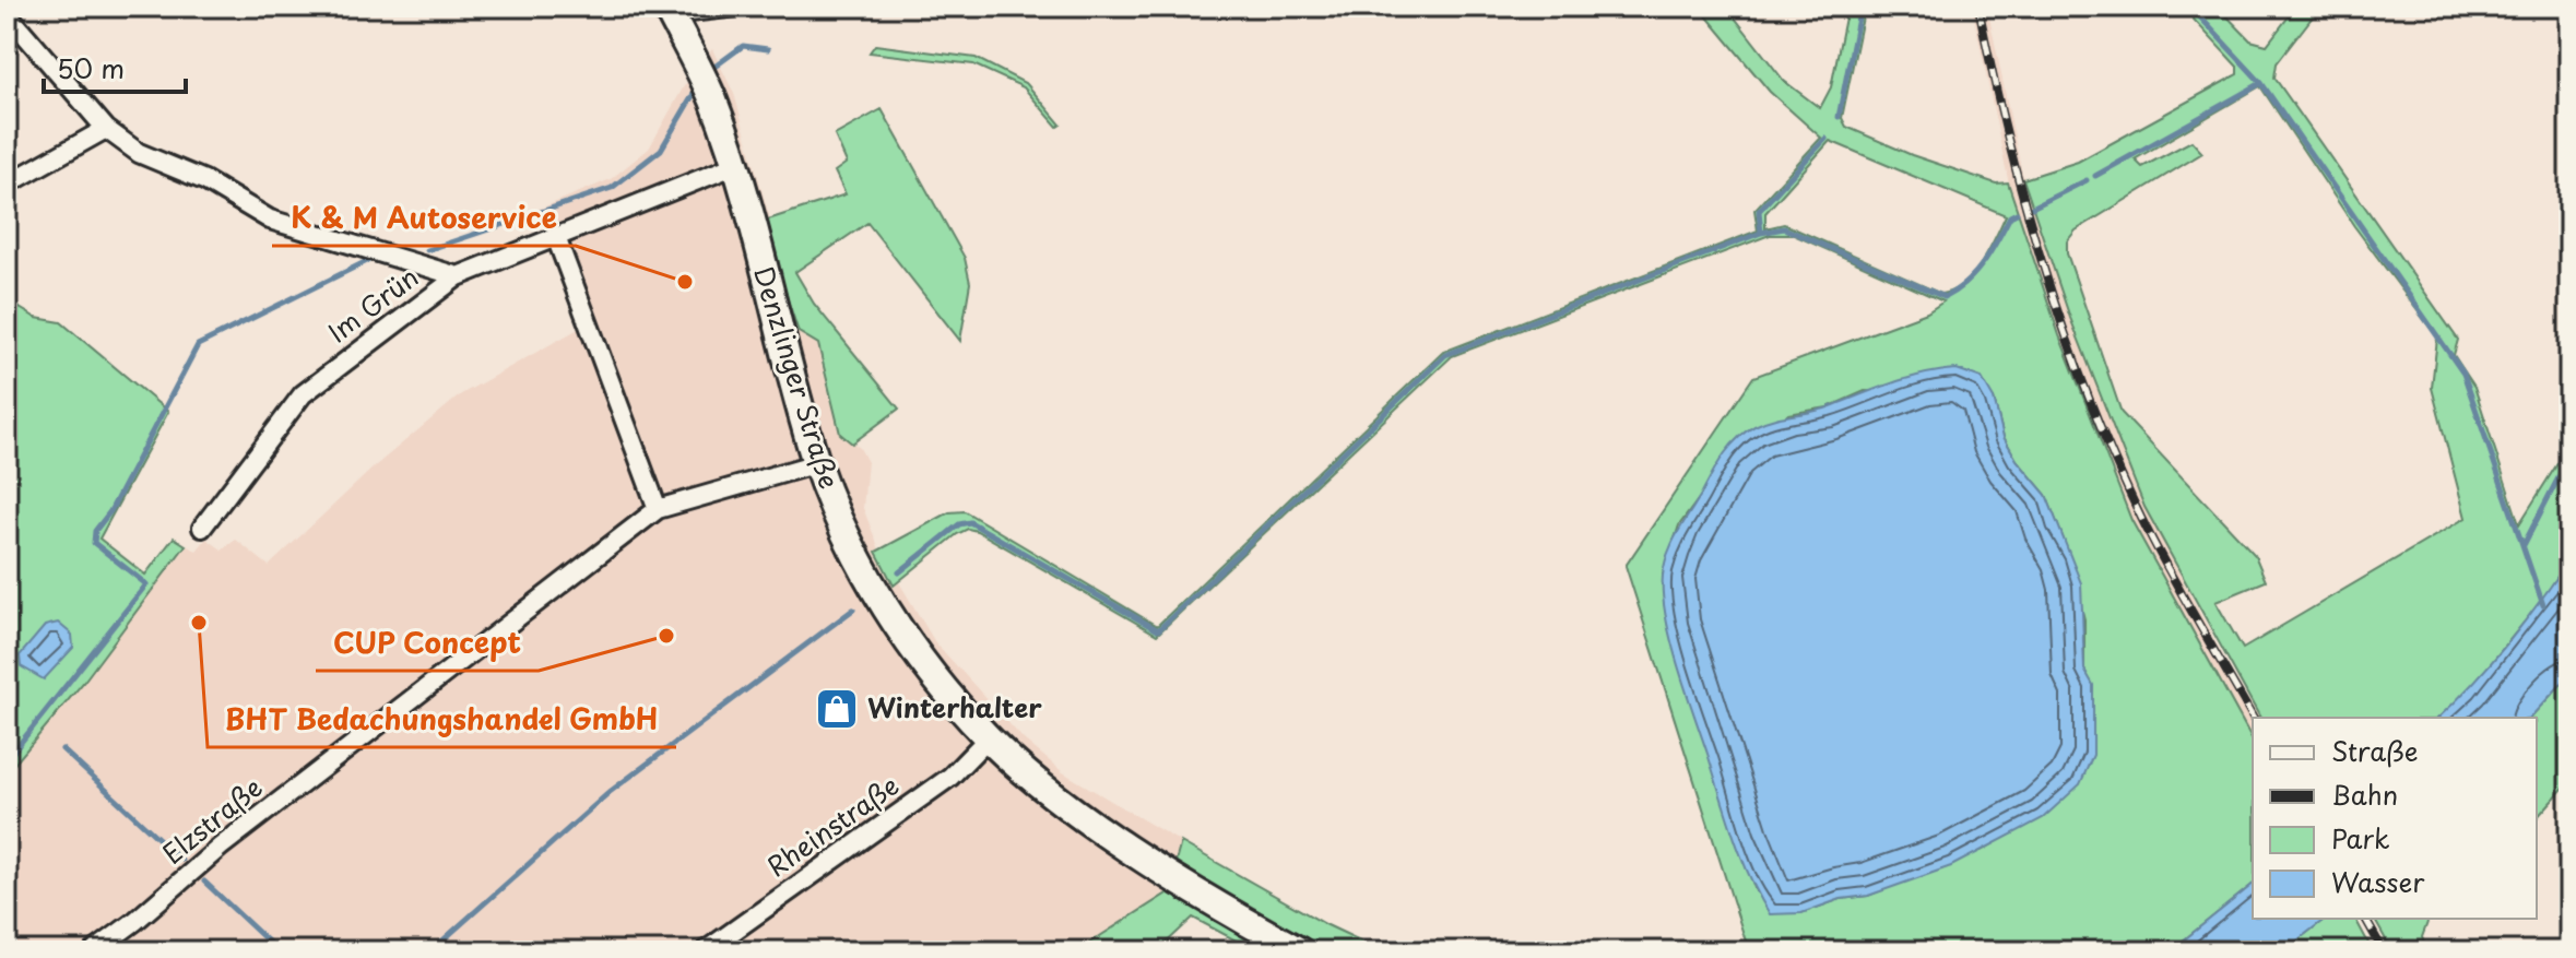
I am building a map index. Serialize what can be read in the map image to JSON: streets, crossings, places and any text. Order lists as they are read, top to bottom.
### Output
{
  "streets": {
    "main road": ["Denzlinger Straße"],
    "street": ["Im Grün", "Elzstraße", "Rheinstraße"]
  },
  "crossings": [
    ["Im Grün", "Denzlinger Straße"],
    ["Denzlinger Straße", "Elzstraße"],
    ["Denzlinger Straße", "Rheinstraße"]
  ],
  "places": {
    "other": ["K & M Autoservice", "BHT Bedachungshandel GmbH", "CUP Concept"],
    "shop": ["Winterhalter"]
  },
  "legend": [
    "Straße",
    "Bahn",
    "Park",
    "Wasser"
  ],
  "scale_bar": "50 m"
}
